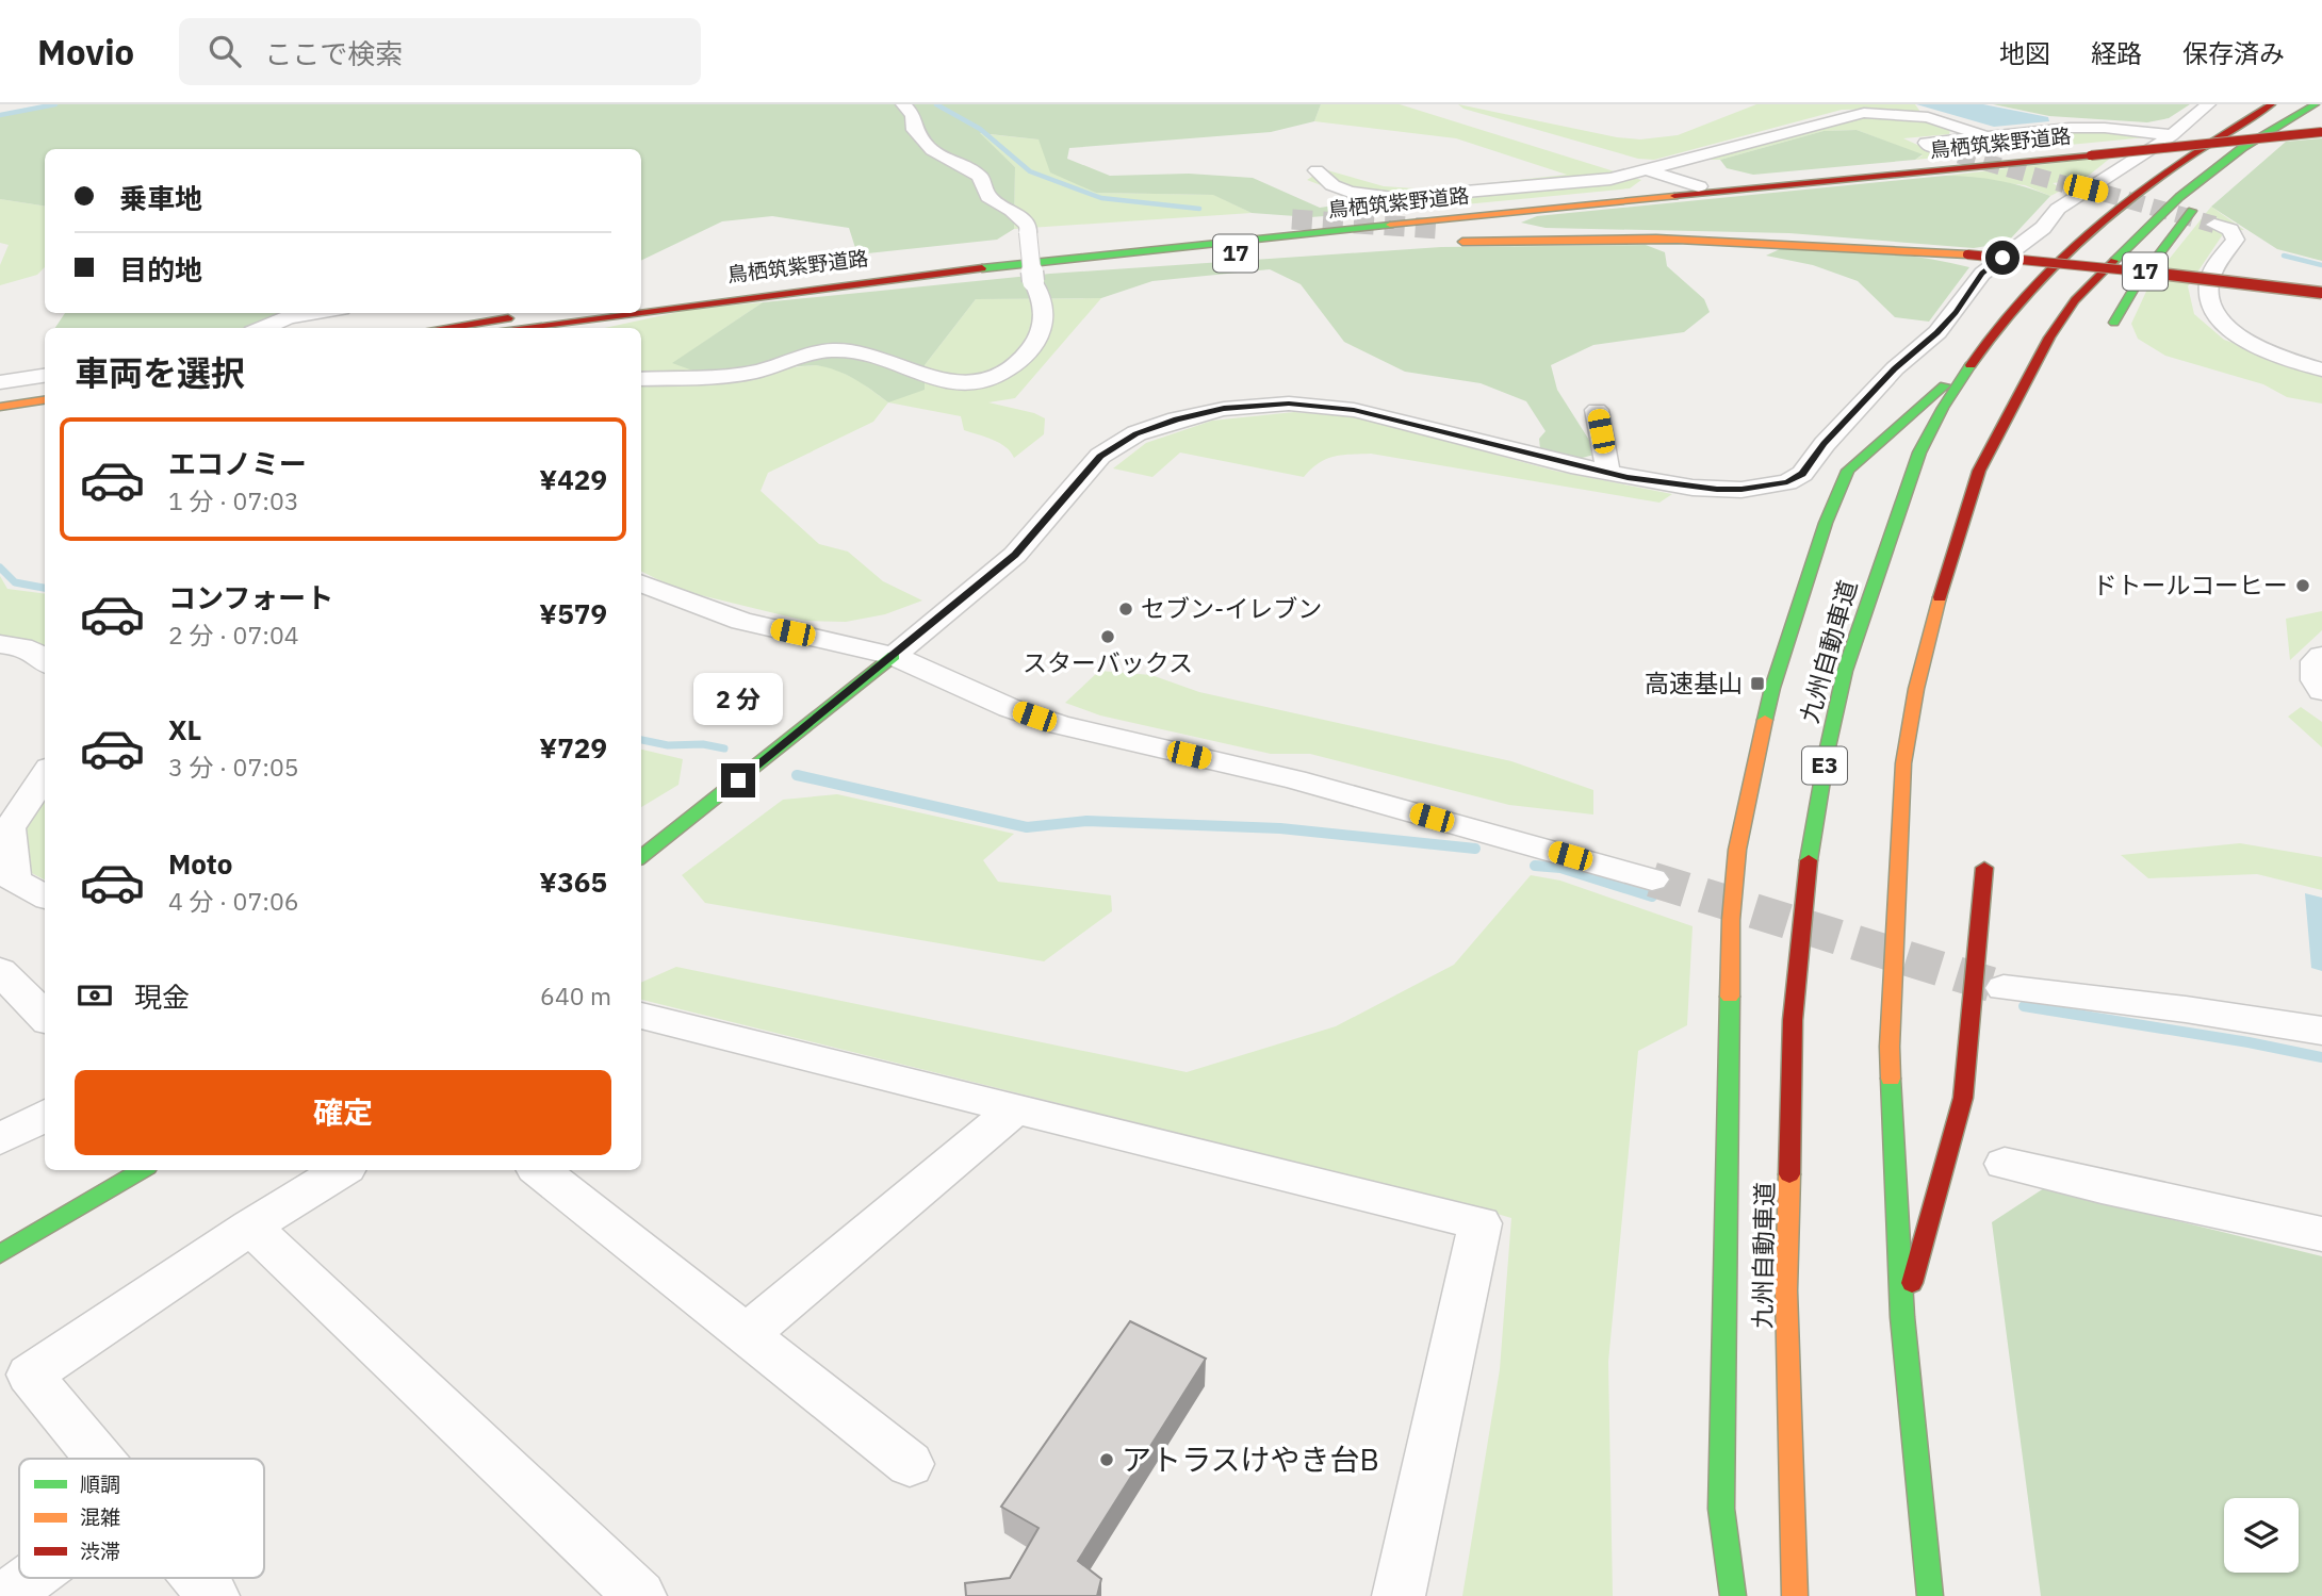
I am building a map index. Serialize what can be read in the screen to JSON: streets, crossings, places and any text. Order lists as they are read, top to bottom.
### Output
{
  "streets": {
    "main road": [
      "鳥栖筑紫野道路",
      "17",
      "九州自動車道",
      "E3"
    ]
  },
  "crossings": [
    ["鳥栖筑紫野道路", "17"]
  ],
  "places": {
    "other": [
      "ドトールコーヒー",
      "セブン-イレブン",
      "スターバックス",
      "アトラスけやき台B"
    ],
    "transit": ["高速基山"]
  },
  "legend": ["順調", "混雑", "渋滞"],
  "page": {
    "header": "Movio",
    "search": "ここで検索",
    "nav": ["地図", "経路", "保存済み"],
    "banner": ["乗車地", "目的地"],
    "heading": "車両を選択",
    "list": [
      {
        "name": "エコノミー",
        "note": "1 分 · 07:03",
        "value": "¥429"
      },
      {
        "name": "コンフォート",
        "note": "2 分 · 07:04",
        "value": "¥579"
      },
      {
        "name": "XL",
        "note": "3 分 · 07:05",
        "value": "¥729"
      },
      {
        "name": "Moto",
        "note": "4 分 · 07:06",
        "value": "¥365"
      }
    ],
    "bubble": "2 分",
    "pay": ["現金", "640 m"],
    "buttons": "確定"
  }
}
